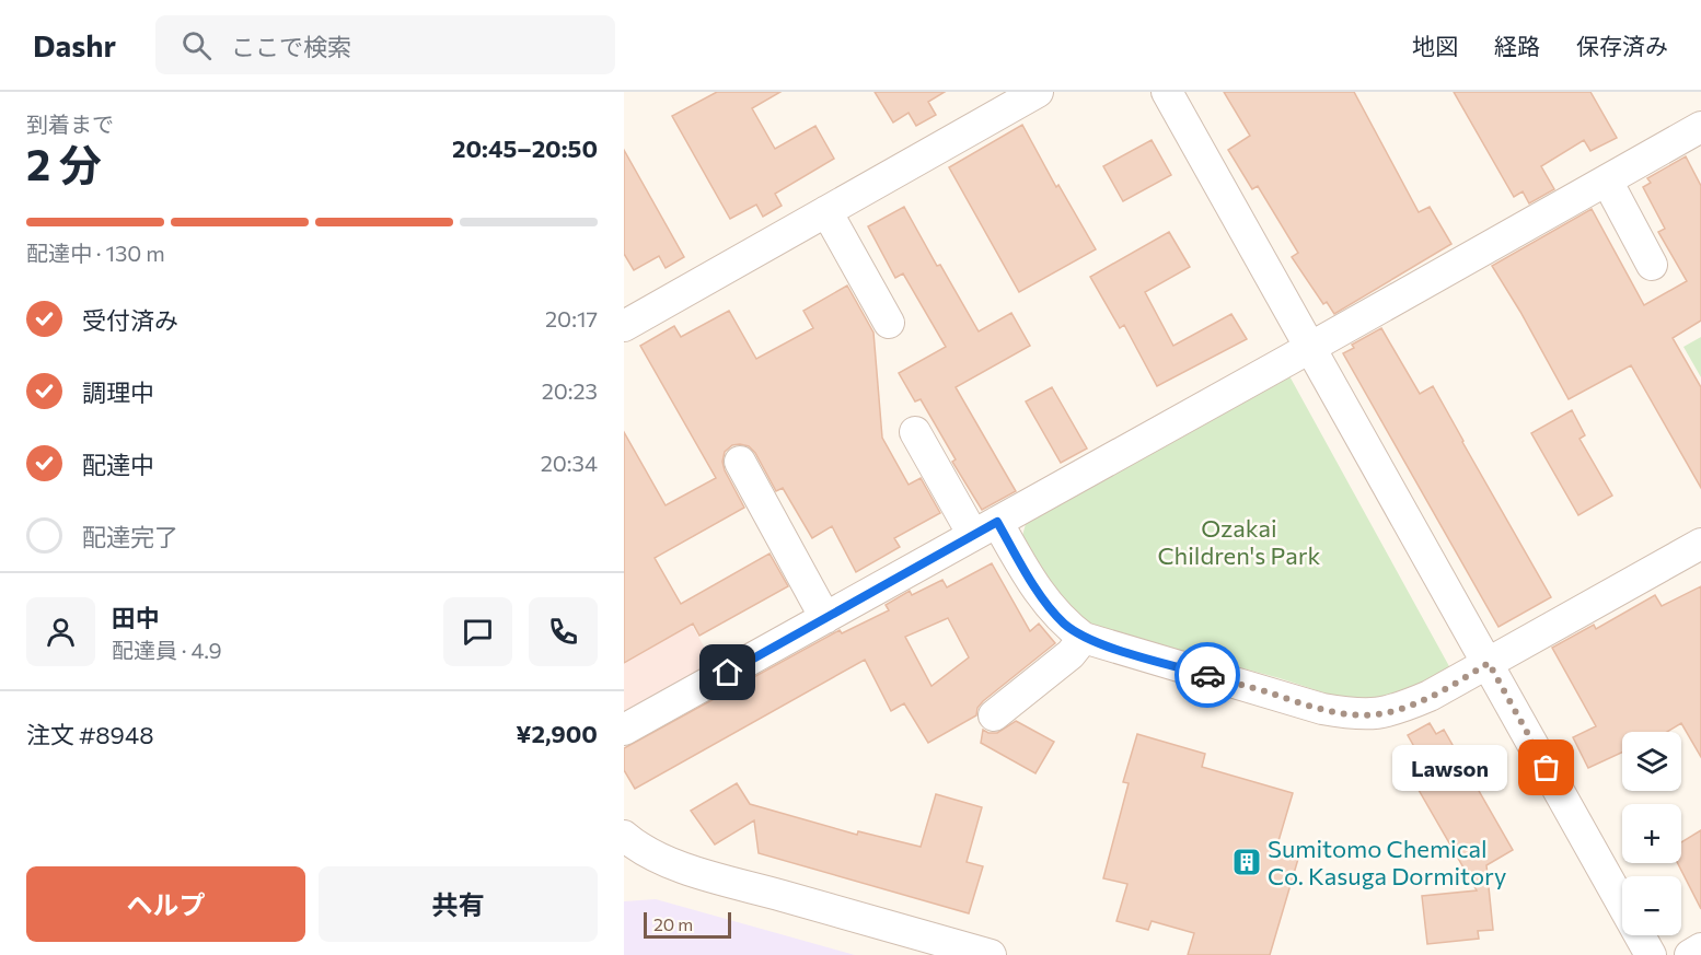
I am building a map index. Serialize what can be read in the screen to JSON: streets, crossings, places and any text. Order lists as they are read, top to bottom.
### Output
{
  "parks": ["Ozakai Children's Park"],
  "places": {
    "other": ["Lawson"],
    "building": ["Sumitomo Chemical Co. Kasuga Dormitory"]
  },
  "scale_bar": "20 m",
  "page": {
    "header": "Dashr",
    "search": "ここで検索",
    "nav": ["地図", "経路", "保存済み"],
    "heading": ["2 分", "到着まで", "20:45–20:50"],
    "panel": [
      "田中",
      "配達員 · 4.9",
      "注文 #8948",
      "¥2,900"
    ],
    "bar": "配達中 · 130 m",
    "list": [
      ["受付済み", "20:17"],
      ["調理中", "20:23"],
      ["配達中", "20:34"],
      "配達完了"
    ],
    "map_buttons": ["+", "−"],
    "bubble": "Lawson",
    "buttons": ["ヘルプ", "共有"],
    "scale": "20 m"
  }
}
